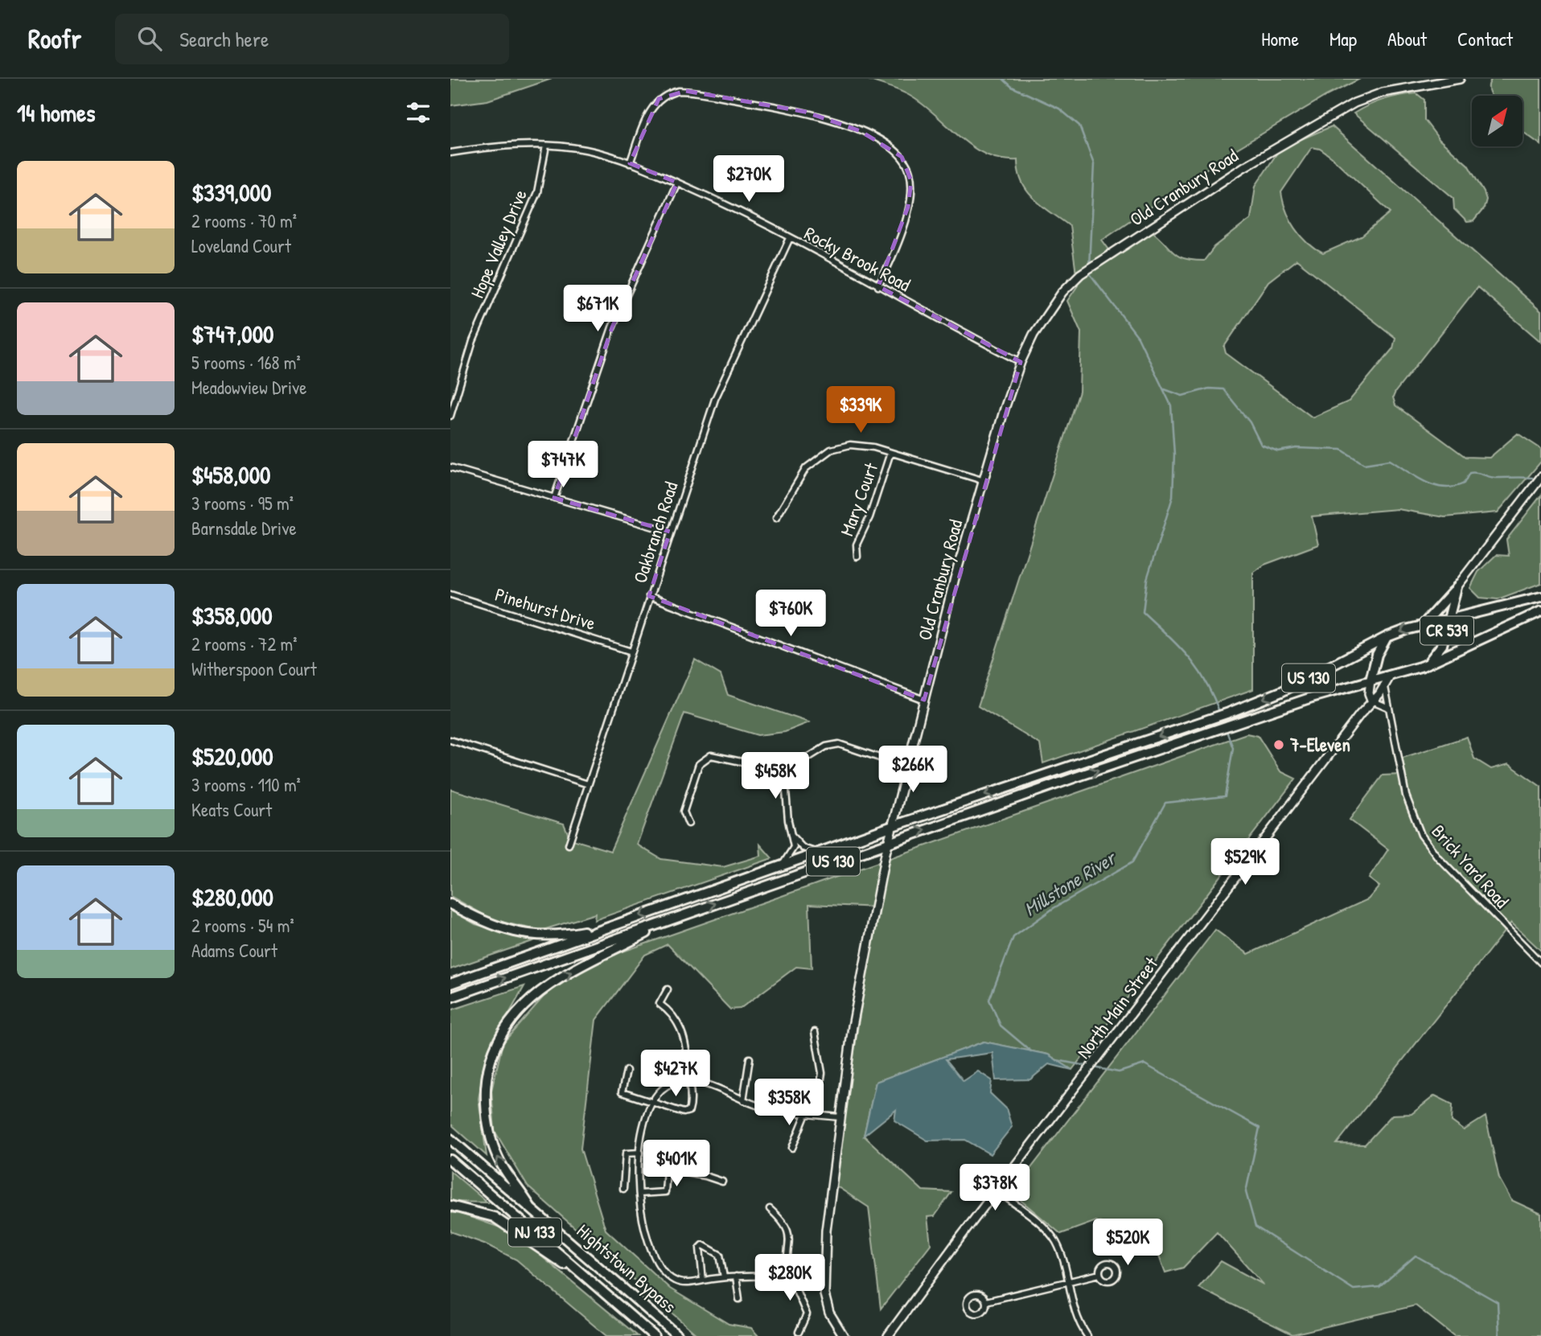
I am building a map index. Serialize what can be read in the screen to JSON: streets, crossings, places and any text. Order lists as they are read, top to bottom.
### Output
{
  "streets": {
    "highway": [
      "CR 539",
      "US 130",
      "NJ 133",
      "Hightstown Bypass"
    ],
    "street": [
      "Old Cranbury Road",
      "Hope Valley Drive",
      "Rocky Brook Road",
      "Mary Court",
      "Oakbranch Road",
      "Pinehurst Drive",
      "Brick Yard Road",
      "North Main Street"
    ]
  },
  "crossings": [
    ["Old Cranbury Road", "Rocky Brook Road"],
    ["Old Cranbury Road", "US 130"],
    ["Hope Valley Drive", "Rocky Brook Road"],
    ["Rocky Brook Road", "Oakbranch Road"],
    ["Oakbranch Road", "Pinehurst Drive"],
    ["CR 539", "US 130"],
    ["Brick Yard Road", "North Main Street"]
  ],
  "water": ["Millstone River"],
  "places": ["7-Eleven"],
  "north": "top right",
  "page": {
    "header": "Roofr",
    "search": "Search here",
    "nav": [
      "Home",
      "Map",
      "About",
      "Contact"
    ],
    "heading": "14 homes",
    "list": [
      {
        "name": "$339,000",
        "note": "2 rooms · 70 m² · Loveland Court"
      },
      {
        "name": "$747,000",
        "note": "5 rooms · 168 m² · Meadowview Drive"
      },
      {
        "name": "$458,000",
        "note": "3 rooms · 95 m² · Barnsdale Drive"
      },
      {
        "name": "$358,000",
        "note": "2 rooms · 72 m² · Witherspoon Court"
      },
      {
        "name": "$520,000",
        "note": "3 rooms · 110 m² · Keats Court"
      },
      {
        "name": "$280,000",
        "note": "2 rooms · 54 m² · Adams Court"
      }
    ],
    "price": [
      "$270K",
      "$671K",
      "$339K",
      "$747K",
      "$760K",
      "$266K",
      "$458K",
      "$529K",
      "$427K",
      "$358K",
      "$401K",
      "$378K",
      "$520K",
      "$280K"
    ]
  }
}
